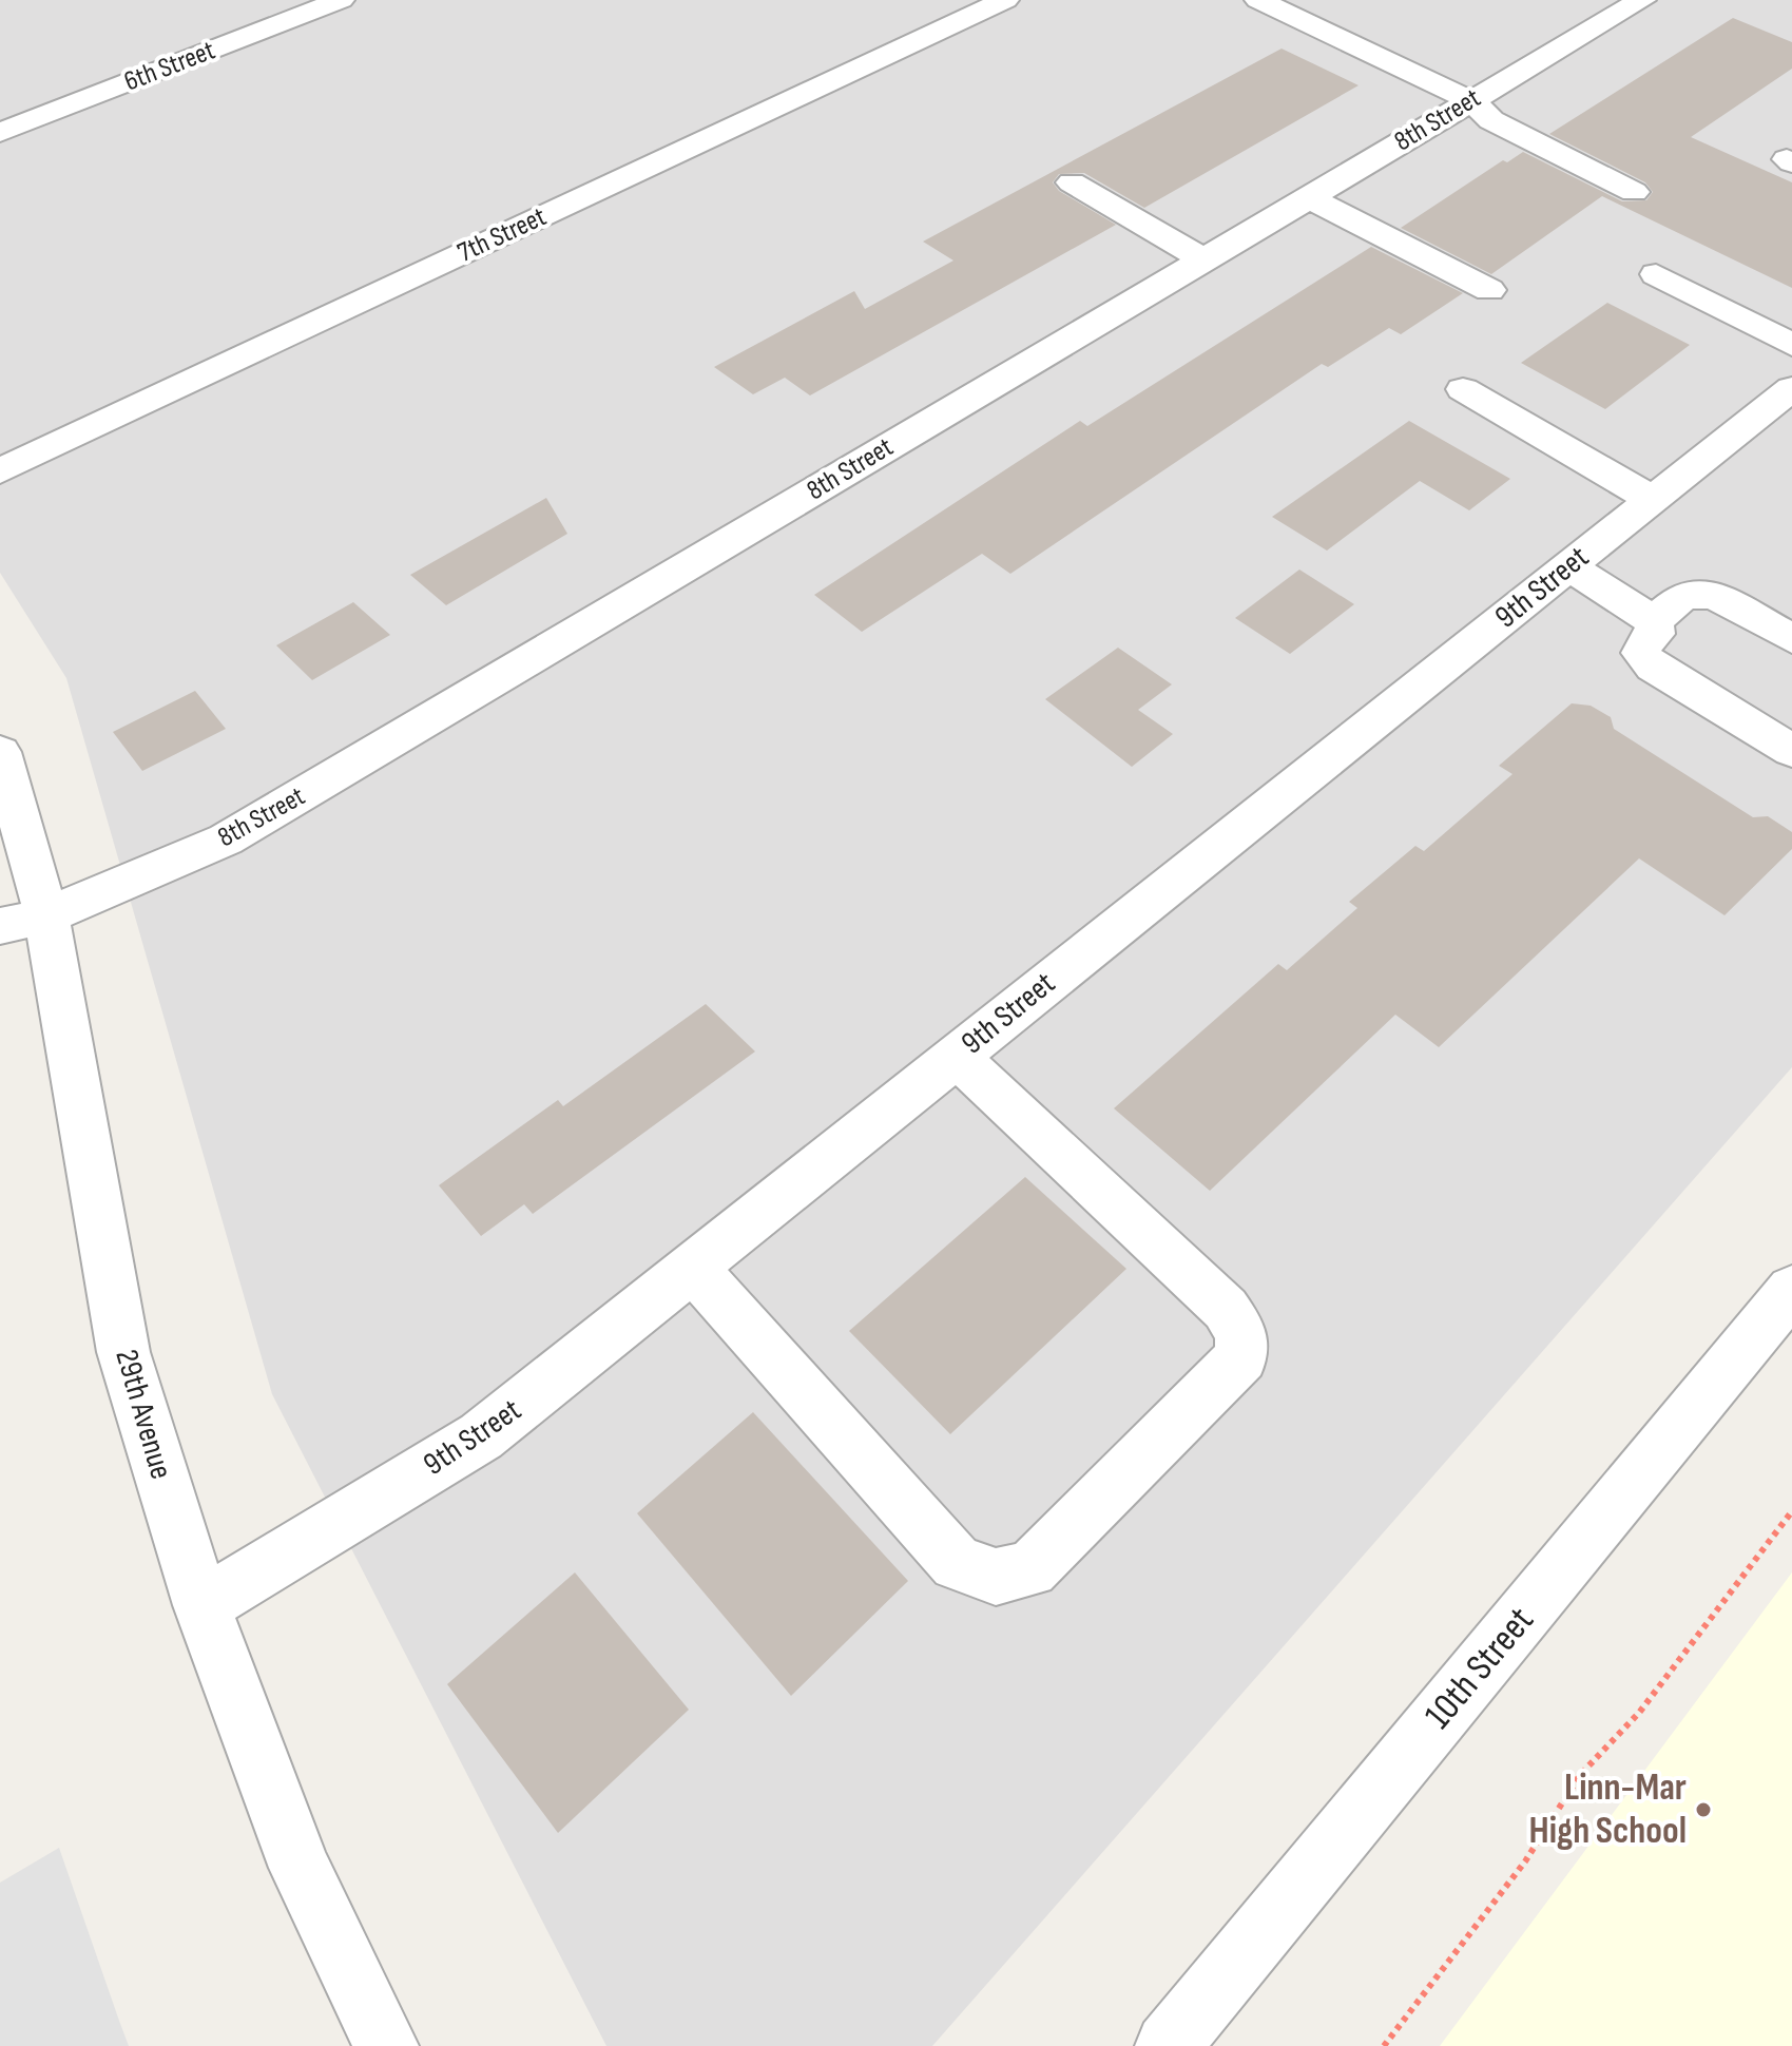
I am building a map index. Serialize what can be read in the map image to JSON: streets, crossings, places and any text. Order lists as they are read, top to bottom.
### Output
{
  "streets": {
    "street": [
      "6th Street",
      "8th Street",
      "7th Street",
      "9th Street",
      "29th Avenue",
      "10th Street"
    ]
  },
  "crossings": [
    ["8th Street", "29th Avenue"],
    ["9th Street", "29th Avenue"]
  ],
  "places": ["Linn-Mar High School"]
}
